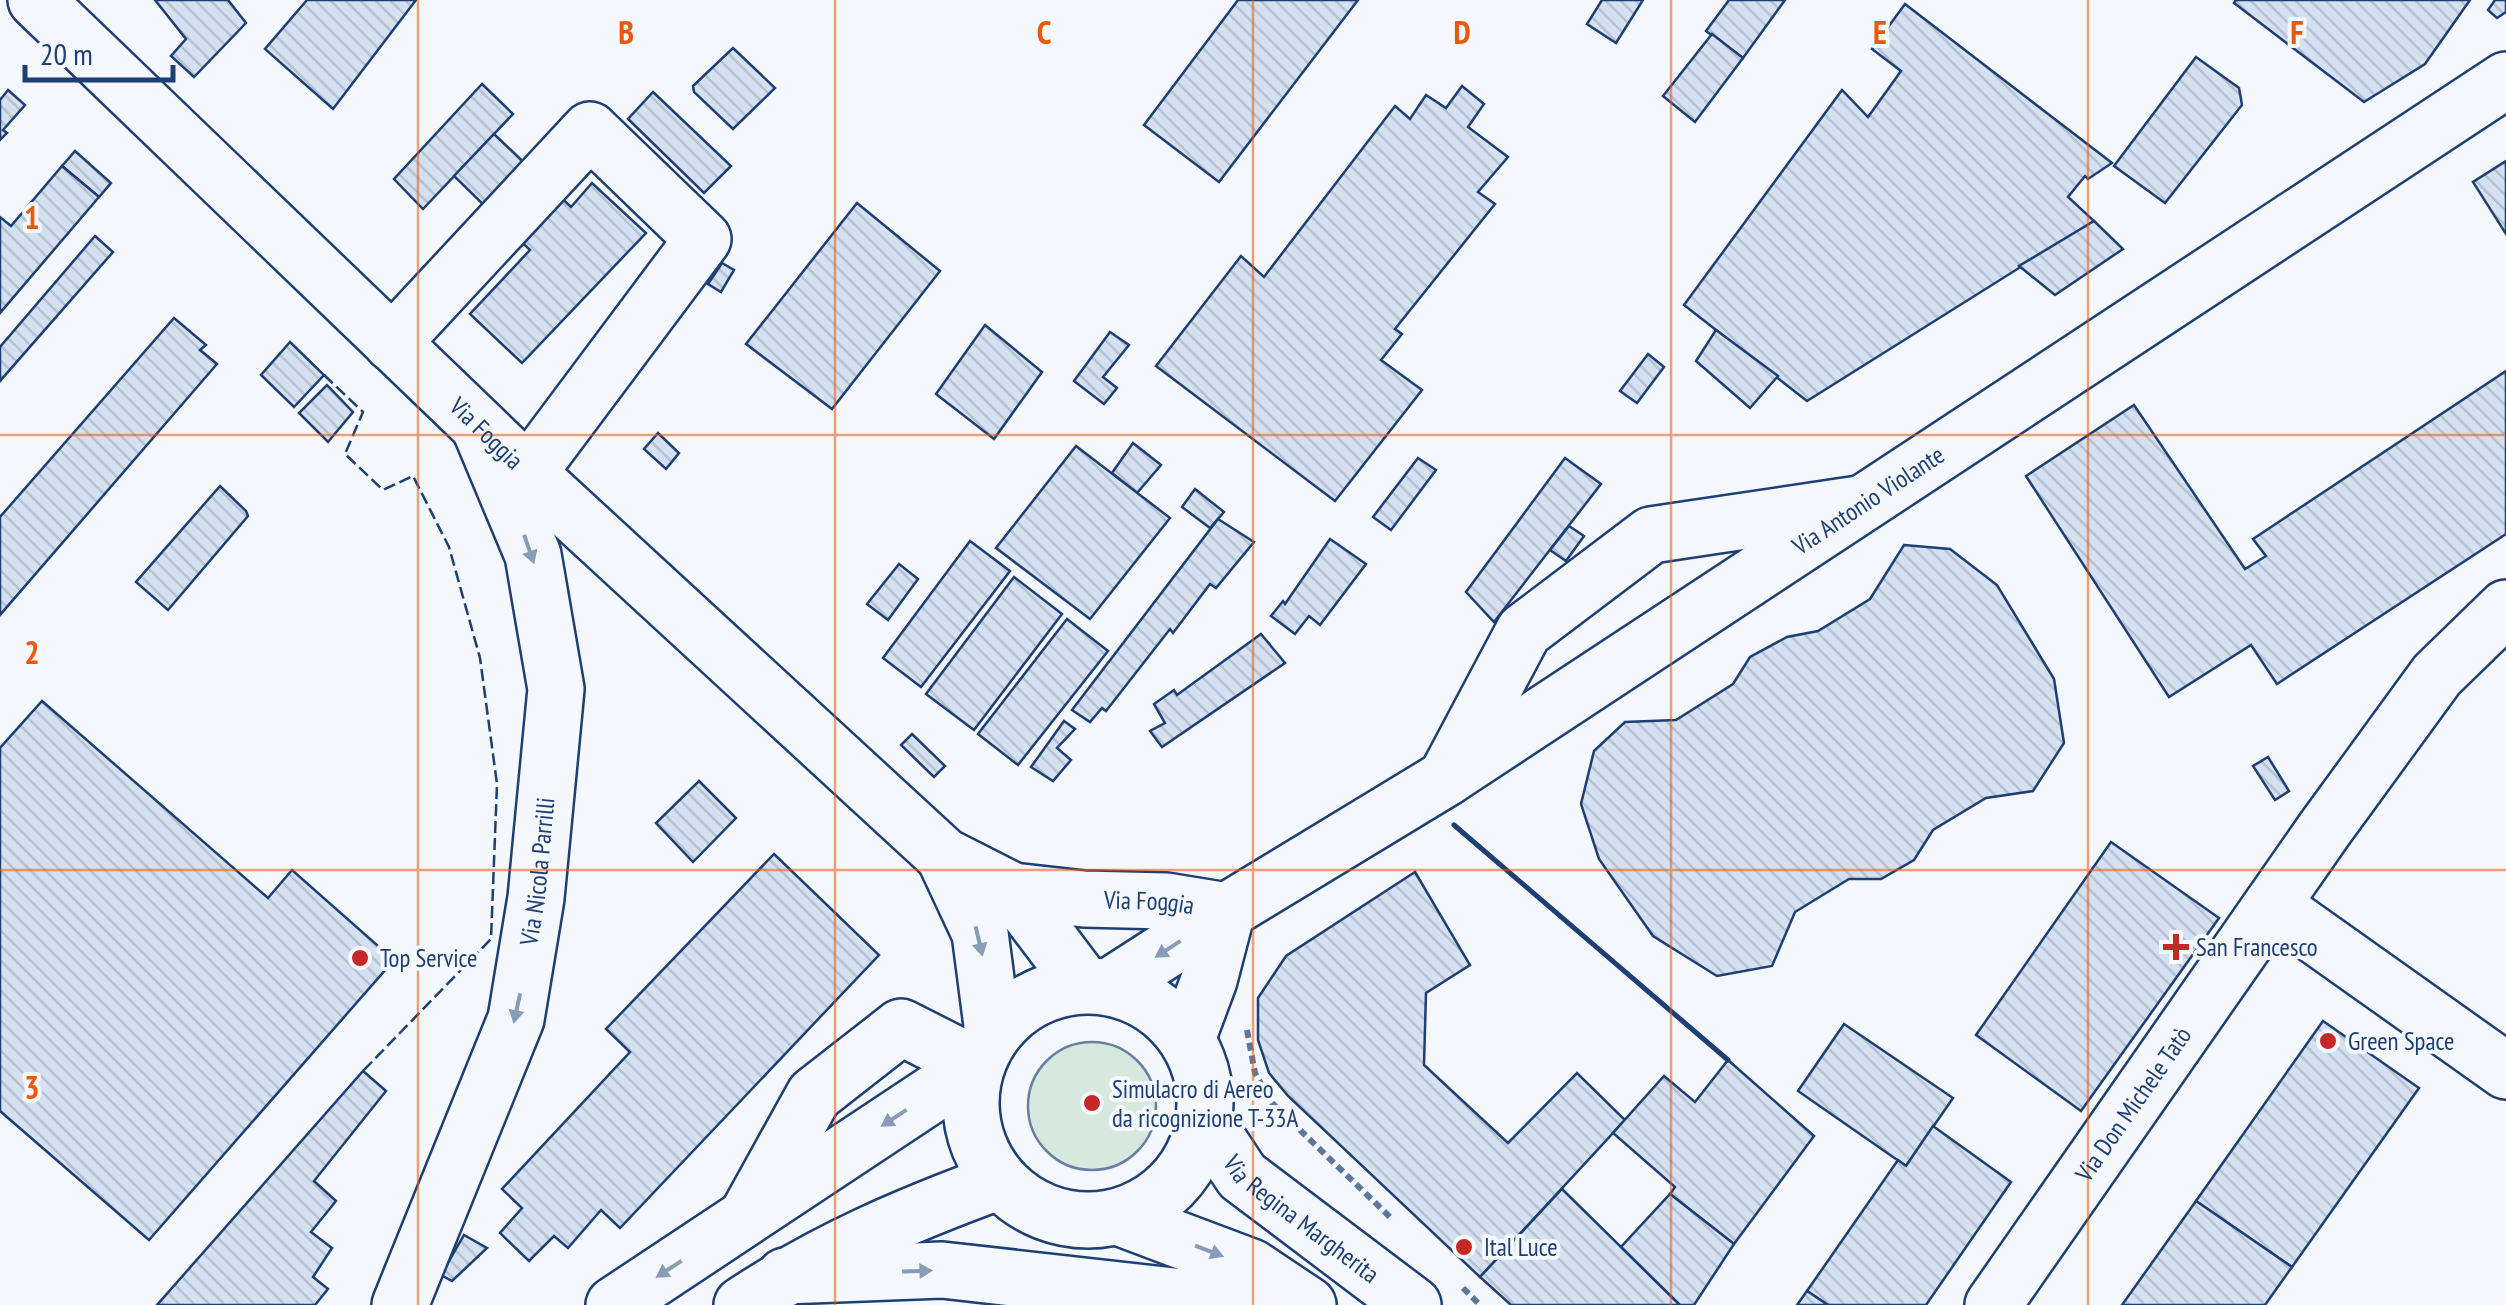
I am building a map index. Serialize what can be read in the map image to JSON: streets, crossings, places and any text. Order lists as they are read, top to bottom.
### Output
{
  "streets": {
    "main road": [
      "Via Foggia",
      "Via Antonio Violante",
      "Via Nicola Parrilli",
      "Via Don Michele Tatò",
      "Via Regina Margherita"
    ]
  },
  "crossings": [
    ["Via Foggia", "Via Antonio Violante"],
    ["Via Foggia", "Via Nicola Parrilli"],
    ["Via Foggia", "Via Regina Margherita"],
    ["Via Antonio Violante", "Via Regina Margherita"]
  ],
  "one_way": ["Via Nicola Parrilli"],
  "places": {
    "health": ["San Francesco"],
    "other": [
      "Top Service",
      "Green Space",
      "Simulacro di Aereo da ricognizione T-33A",
      "Ital Luce"
    ]
  },
  "scale_bar": "20 m",
  "grid": {
    "columns": [
      "B",
      "C",
      "D",
      "E",
      "F"
    ],
    "rows": ["1", "2", "3"]
  }
}
